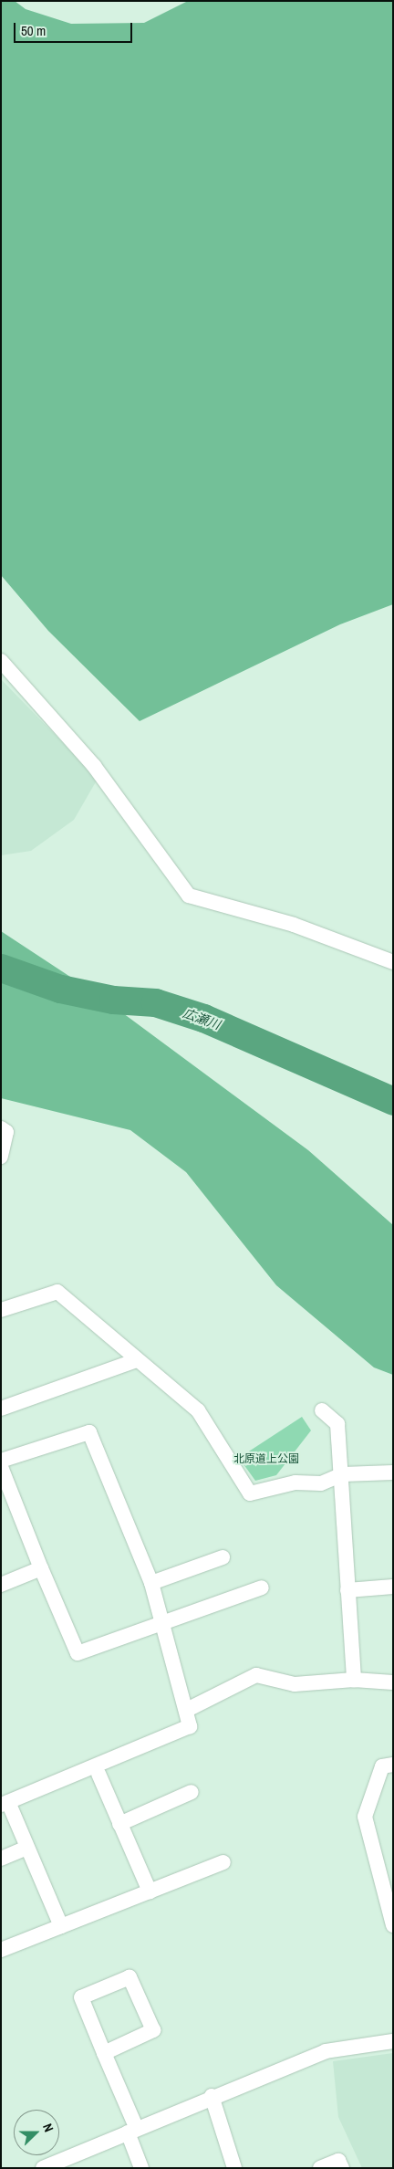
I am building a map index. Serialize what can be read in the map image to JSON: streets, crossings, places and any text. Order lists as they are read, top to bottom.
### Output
{
  "water": ["広瀬川"],
  "parks": ["北原道上公園"],
  "scale_bar": "50 m",
  "north": "right"
}
